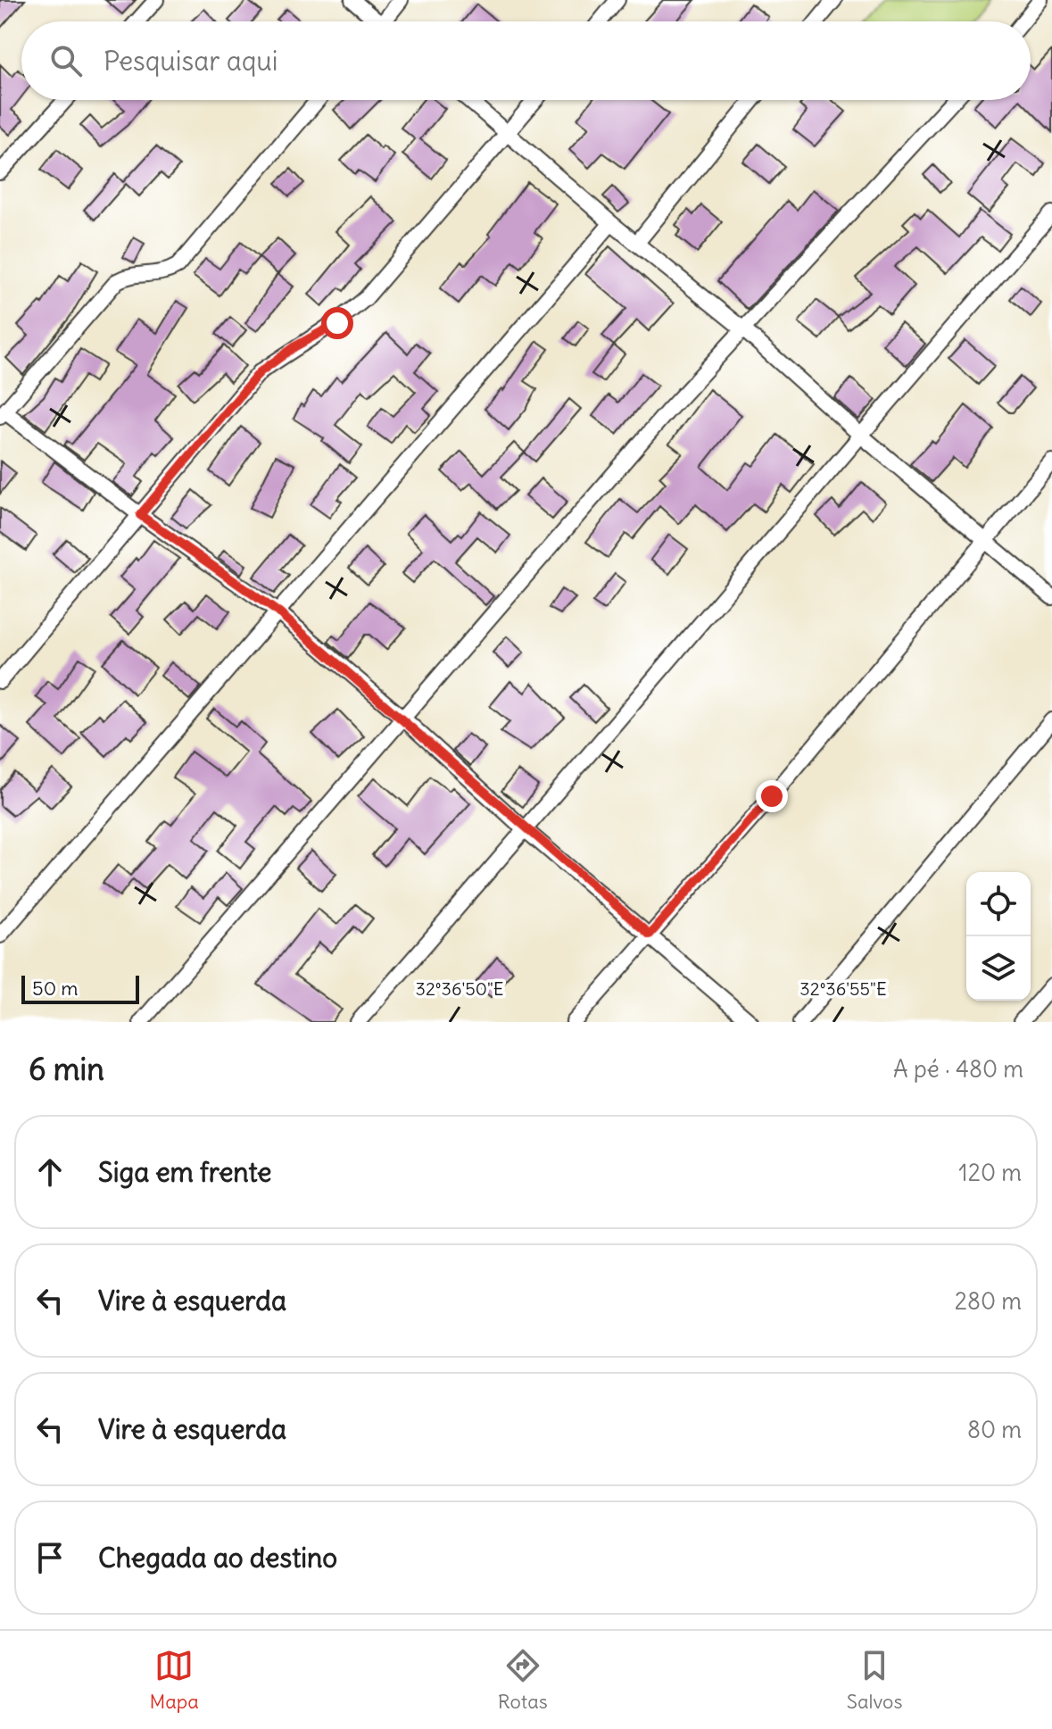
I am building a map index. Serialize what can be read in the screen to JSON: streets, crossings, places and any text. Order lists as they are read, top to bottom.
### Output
{
  "scale_bar": "50 m",
  "page": {
    "search": "Pesquisar aqui",
    "scale": "50 m",
    "heading": ["6 min", "A pé · 480 m"],
    "list": [
      ["Siga em frente", "120 m"],
      ["Vire à esquerda", "280 m"],
      ["Vire à esquerda", "80 m"],
      "Chegada ao destino"
    ],
    "nav": ["Mapa", "Rotas", "Salvos"]
  },
  "coordinates": ["32°36'50\"E", "32°36'55\"E"]
}
